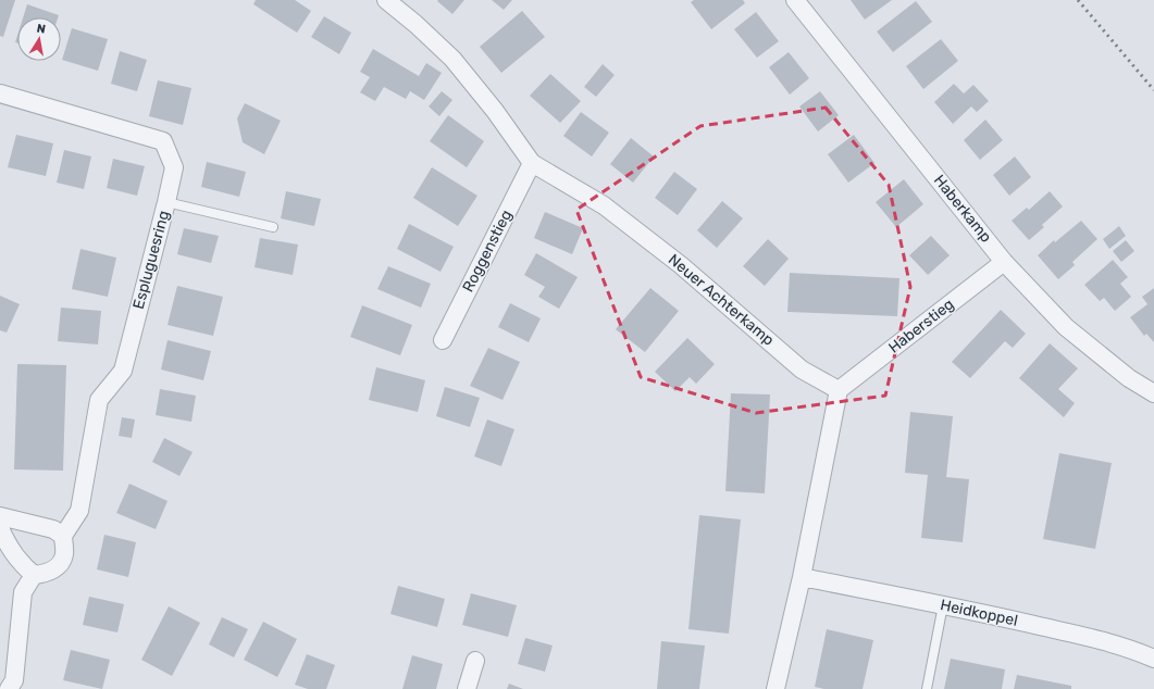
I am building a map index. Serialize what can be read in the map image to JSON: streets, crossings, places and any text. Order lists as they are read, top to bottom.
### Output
{
  "streets": {
    "street": [
      "Haberkamp",
      "Roggenstieg",
      "Espluguesring",
      "Neuer Achterkamp",
      "Haberstieg",
      "Heidkoppel"
    ]
  },
  "crossings": [
    ["Haberkamp", "Haberstieg"],
    ["Roggenstieg", "Neuer Achterkamp"],
    ["Neuer Achterkamp", "Haberstieg"]
  ],
  "north": "top"
}
